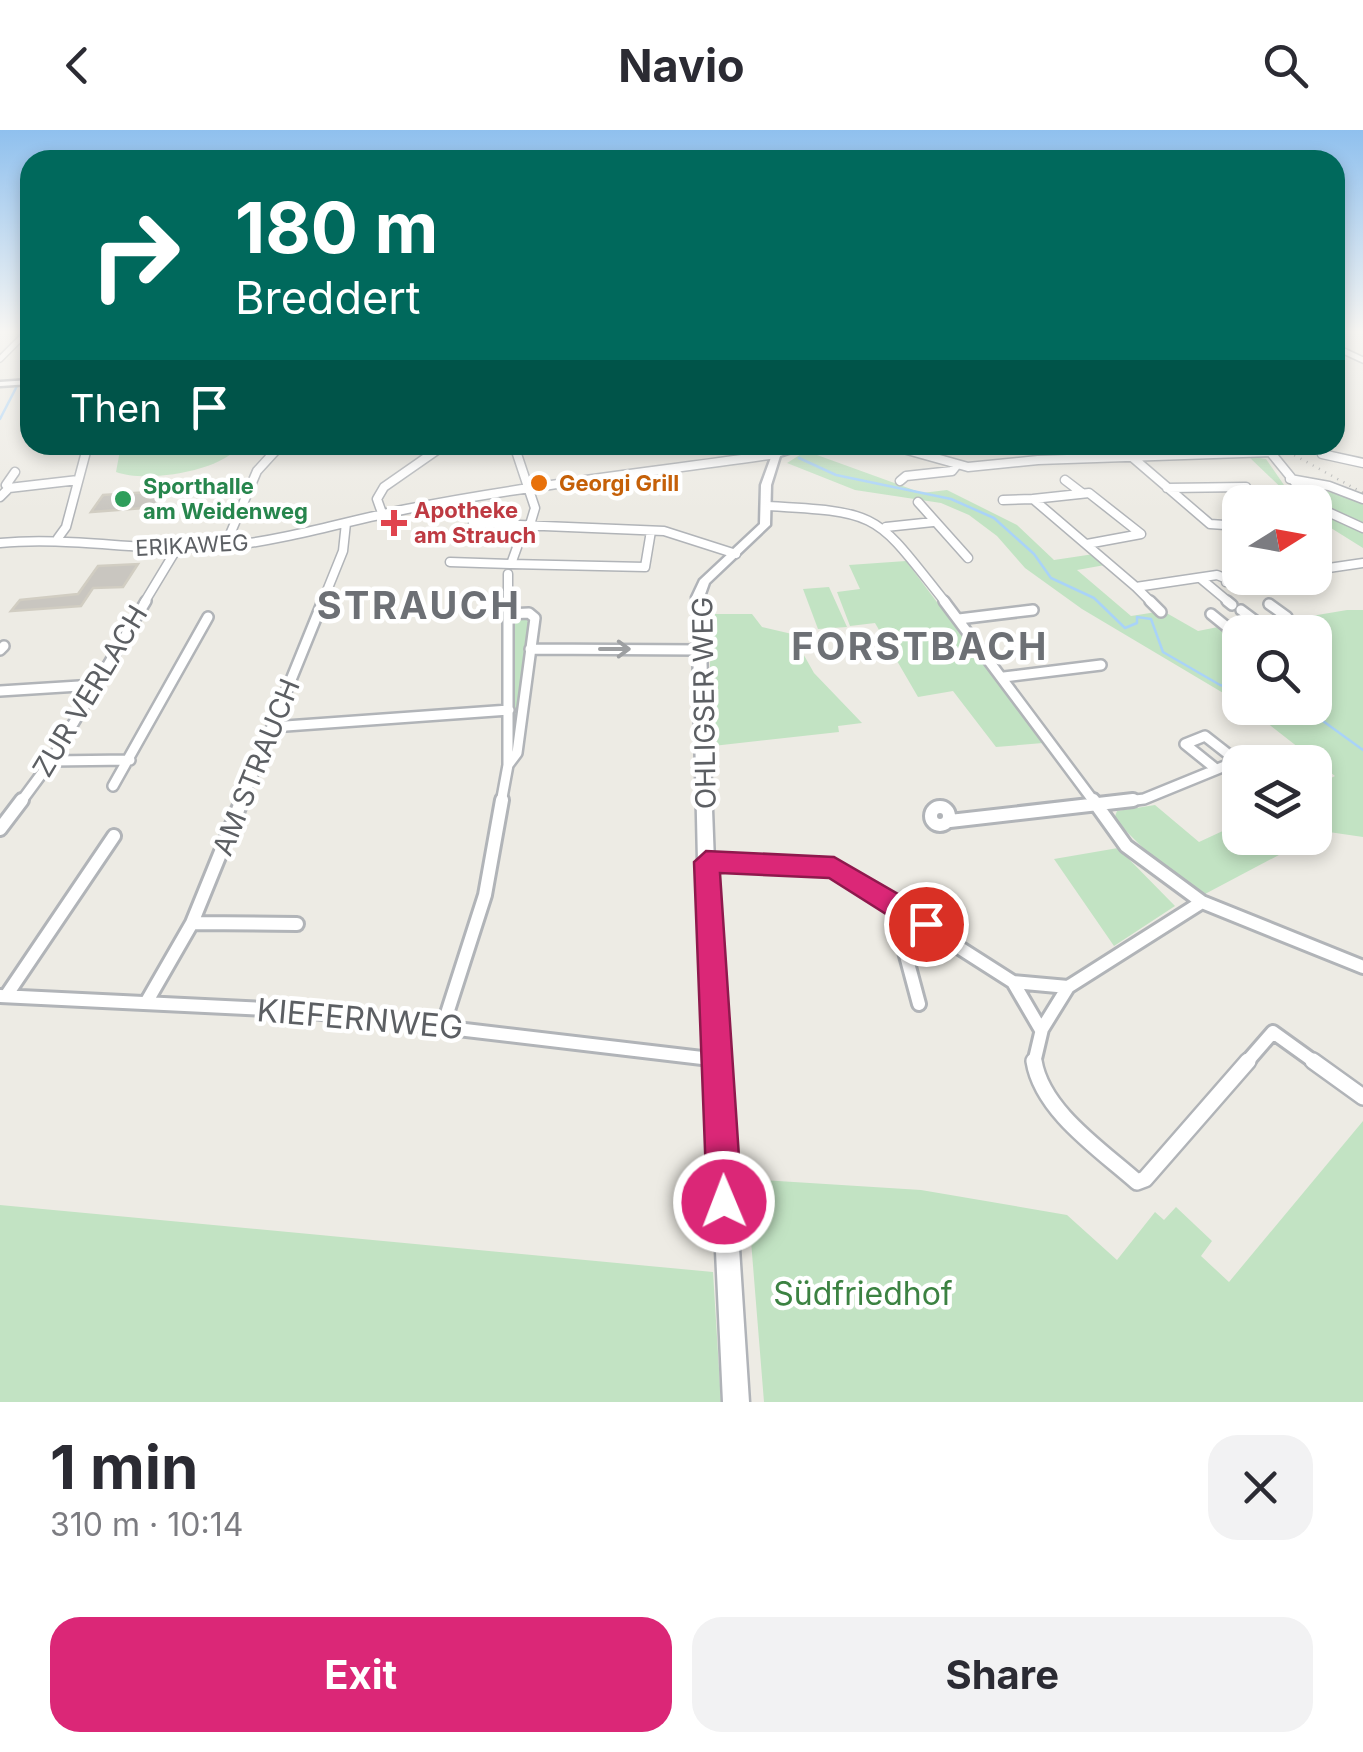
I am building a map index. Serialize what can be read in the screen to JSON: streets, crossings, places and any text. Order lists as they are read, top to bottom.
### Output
{
  "streets": {
    "street": [
      "ERIKAWEG",
      "ZUR VERLACH",
      "OHLIGSER WEG",
      "AM STRAUCH",
      "KIEFERNWEG"
    ]
  },
  "crossings": [
    ["ERIKAWEG", "ZUR VERLACH"],
    ["ERIKAWEG", "AM STRAUCH"],
    ["OHLIGSER WEG", "KIEFERNWEG"],
    ["AM STRAUCH", "KIEFERNWEG"]
  ],
  "districts": ["STRAUCH", "FORSTBACH"],
  "parks": ["Südfriedhof"],
  "places": {
    "other": ["Georgi Grill", "Sporthalle am Weidenweg"],
    "health": ["Apotheke am Strauch"]
  },
  "north": "right",
  "page": {
    "header": "Navio",
    "turn": ["180 m", "Breddert"],
    "then": "Then",
    "heading": ["1 min", "310 m · 10:14"],
    "buttons": ["Exit", "Share"]
  }
}
